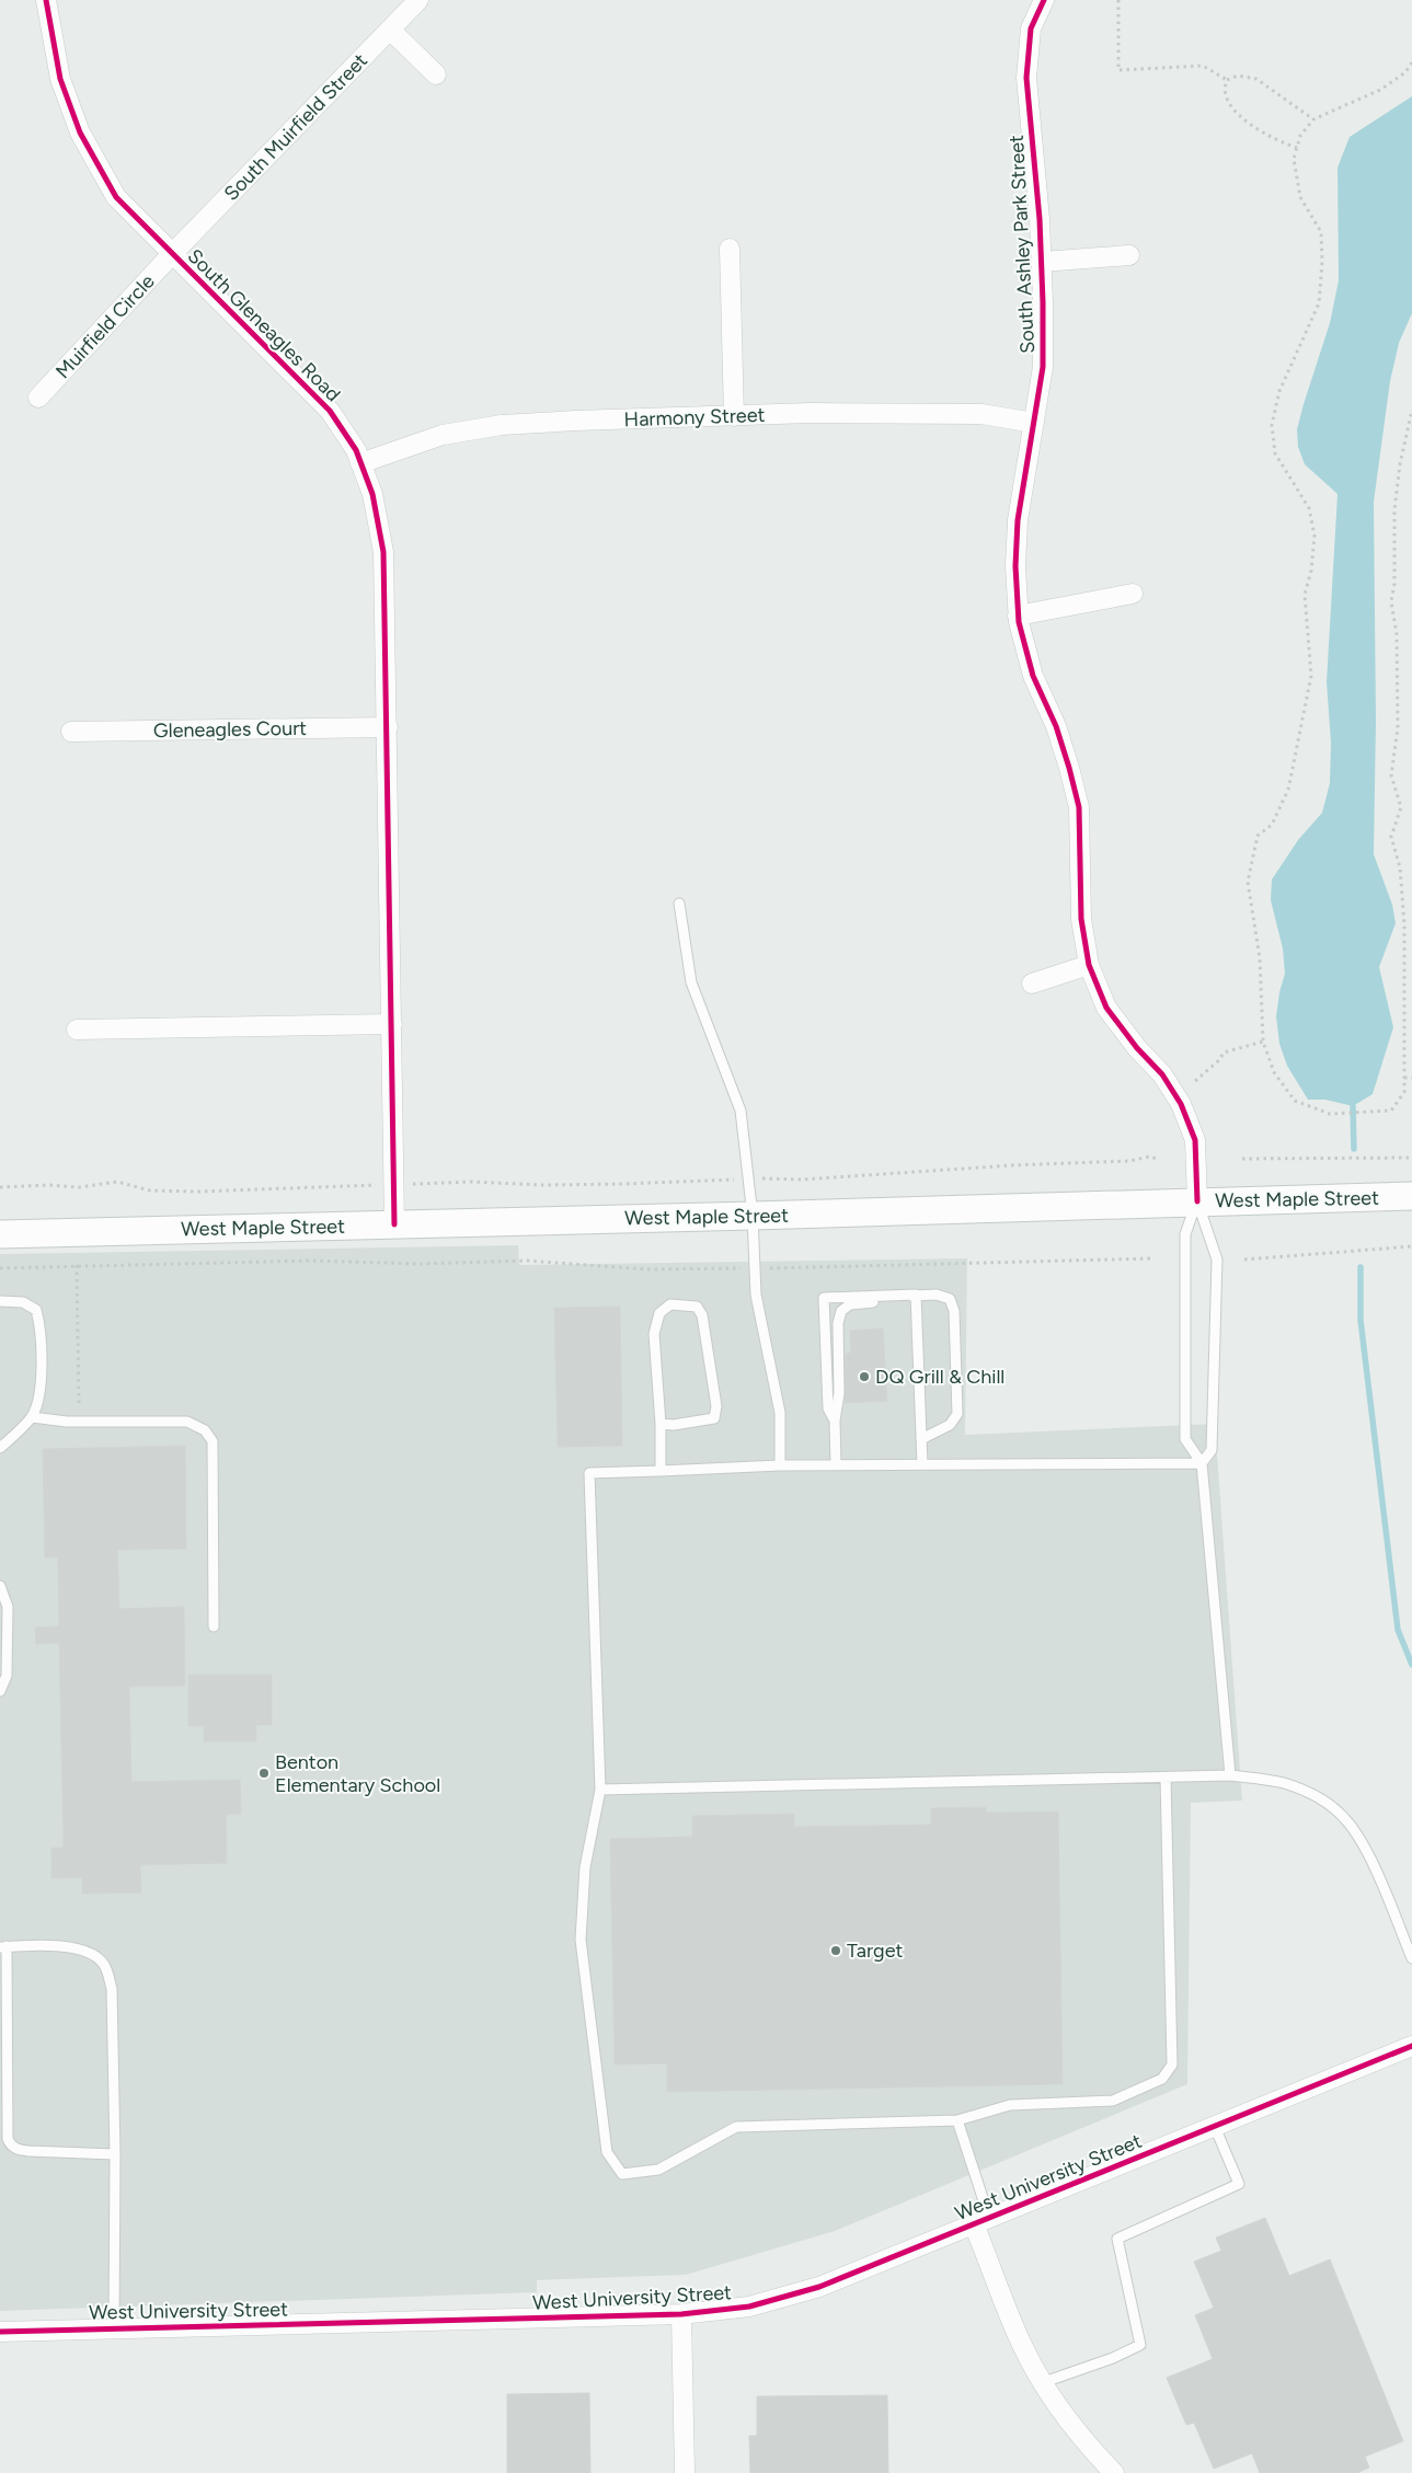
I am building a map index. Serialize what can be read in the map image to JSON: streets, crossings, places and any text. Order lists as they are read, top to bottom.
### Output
{
  "streets": {
    "main road": ["West Maple Street"],
    "street": [
      "South Muirfield Street",
      "South Ashley Park Street",
      "South Gleneagles Road",
      "Muirfield Circle",
      "Harmony Street",
      "Gleneagles Court",
      "West University Street"
    ]
  },
  "crossings": [
    ["South Muirfield Street", "South Gleneagles Road"],
    ["South Muirfield Street", "Muirfield Circle"],
    ["South Ashley Park Street", "Harmony Street"],
    ["South Ashley Park Street", "West Maple Street"],
    ["South Gleneagles Road", "Muirfield Circle"],
    ["South Gleneagles Road", "Harmony Street"],
    ["South Gleneagles Road", "Gleneagles Court"],
    ["South Gleneagles Road", "West Maple Street"]
  ],
  "places": ["DQ Grill & Chill", "Benton Elementary School", "Target"]
}
